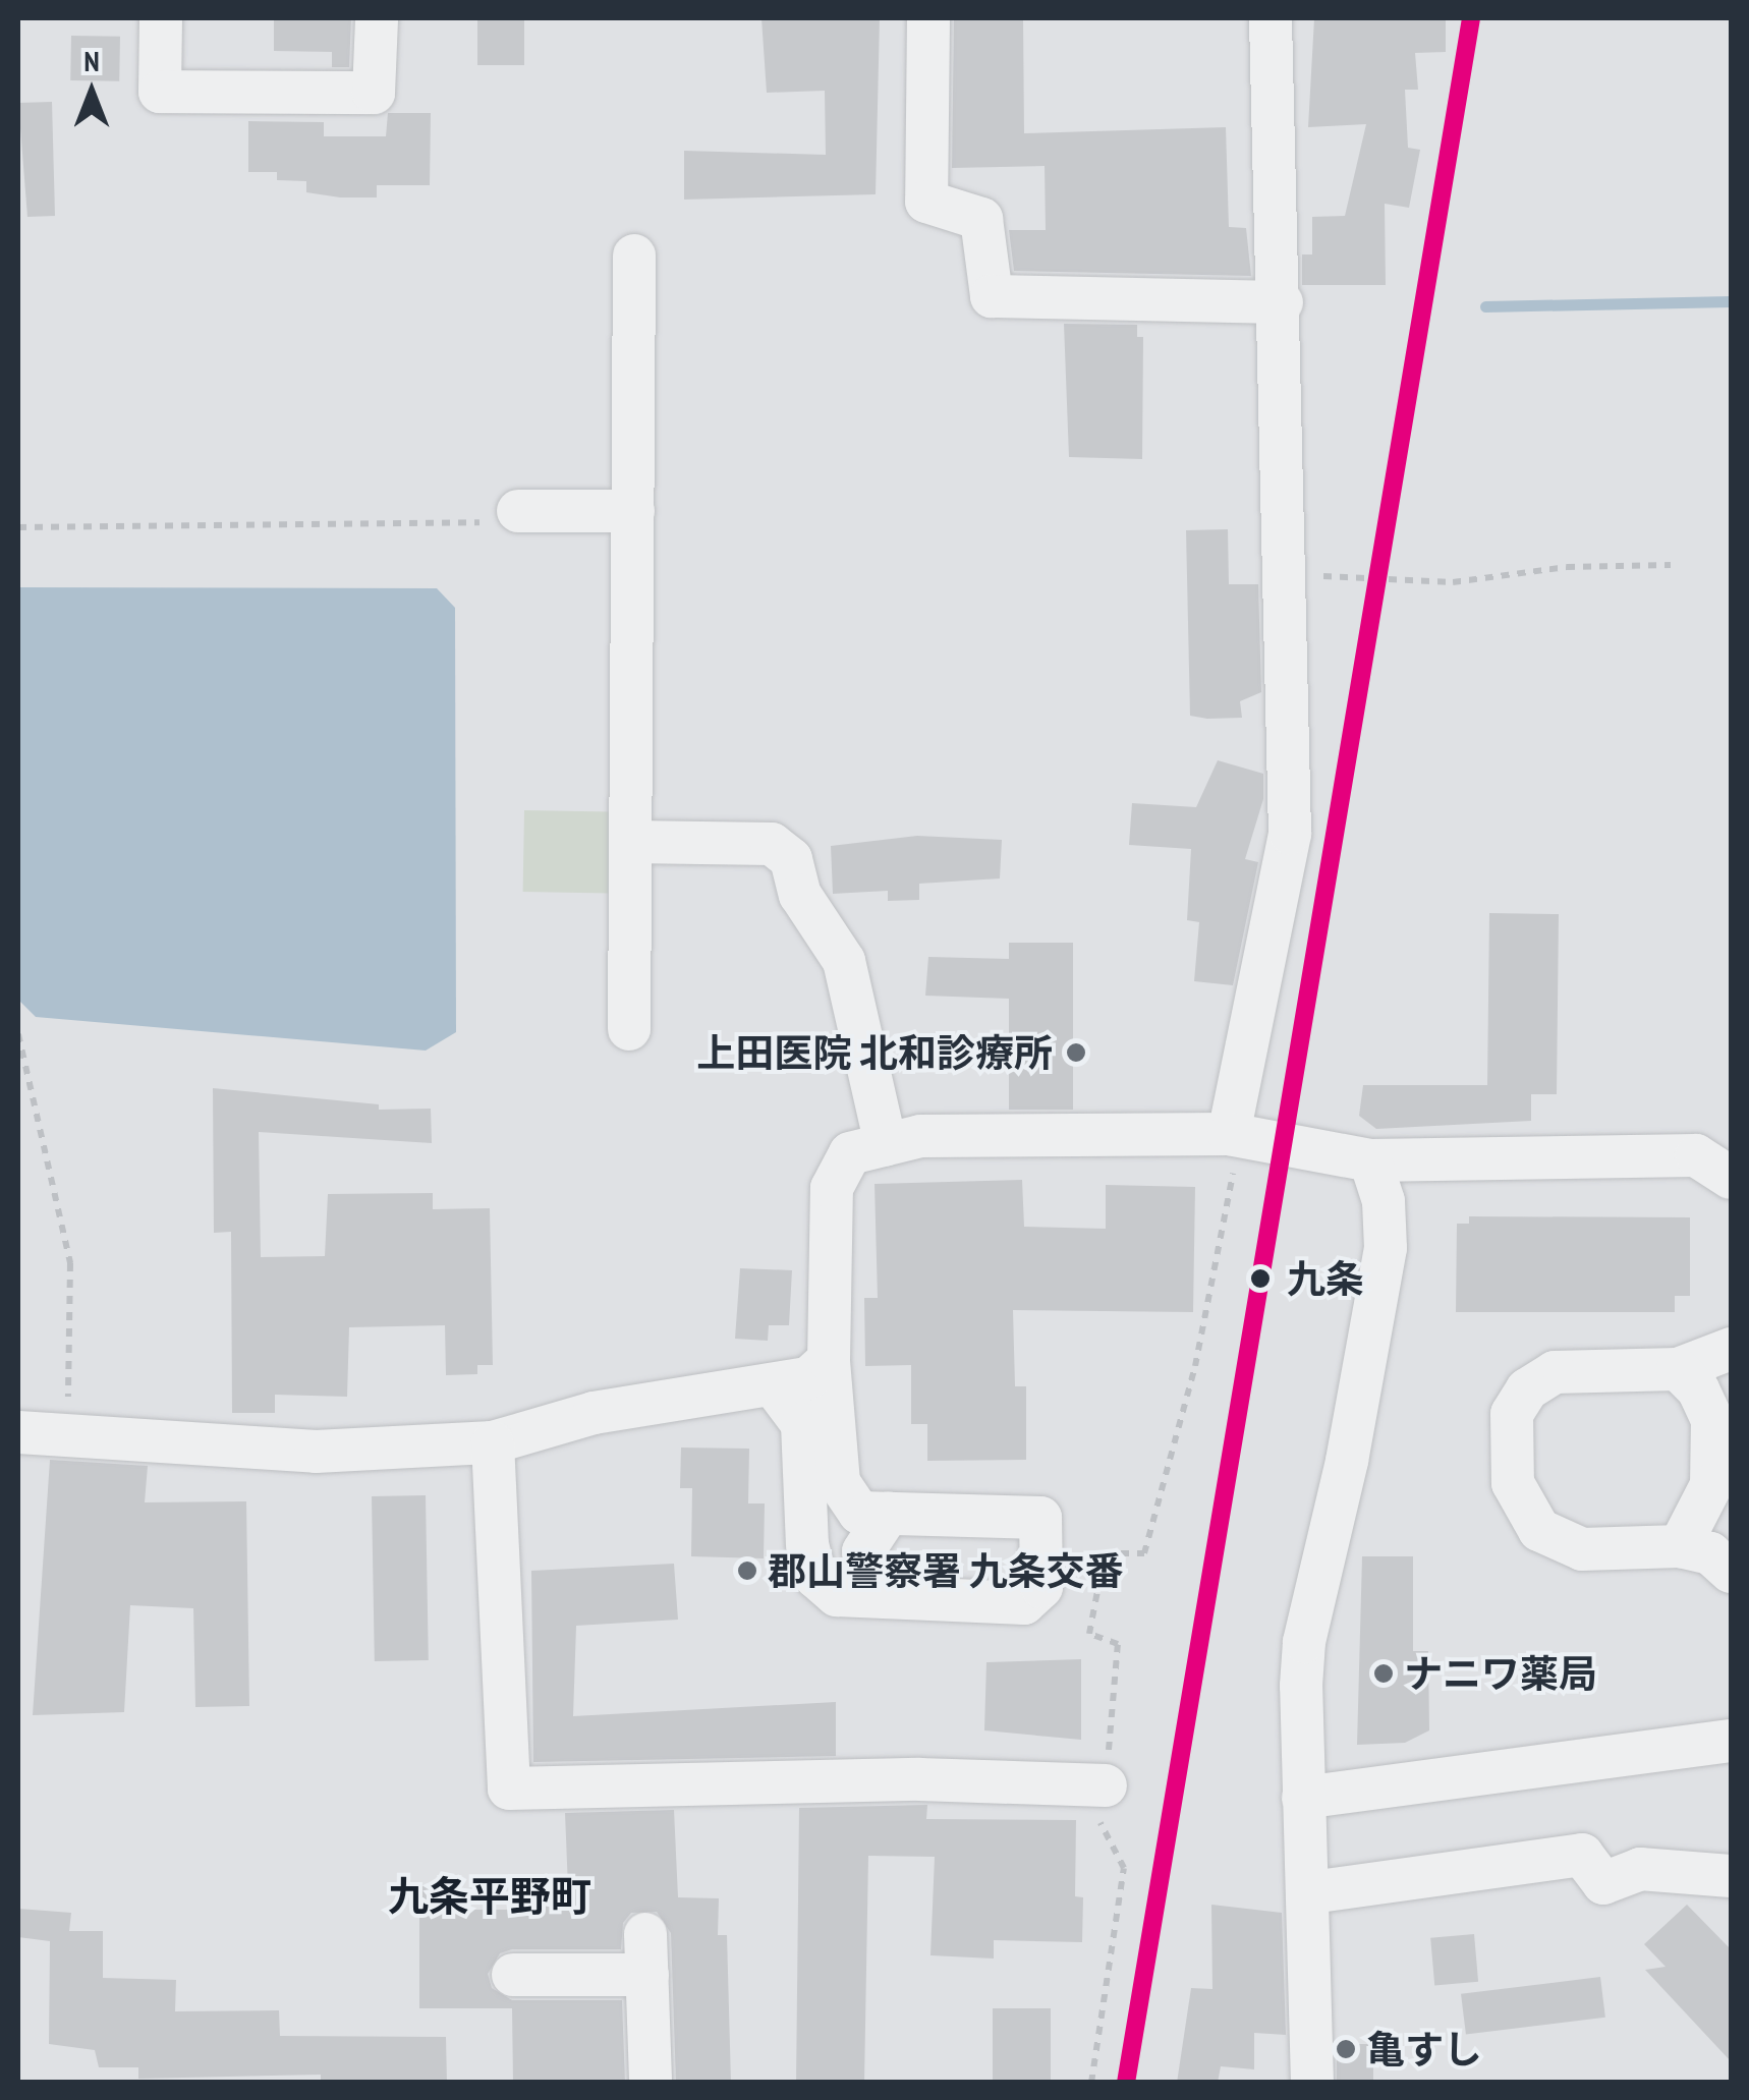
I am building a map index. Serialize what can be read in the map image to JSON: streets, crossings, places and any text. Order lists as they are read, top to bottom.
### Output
{
  "districts": ["九条平野町"],
  "places": [
    "上田医院 北和診療所",
    "九条",
    "郡山警察署 九条交番",
    "ナニワ薬局",
    "亀すし"
  ],
  "north": "top"
}
